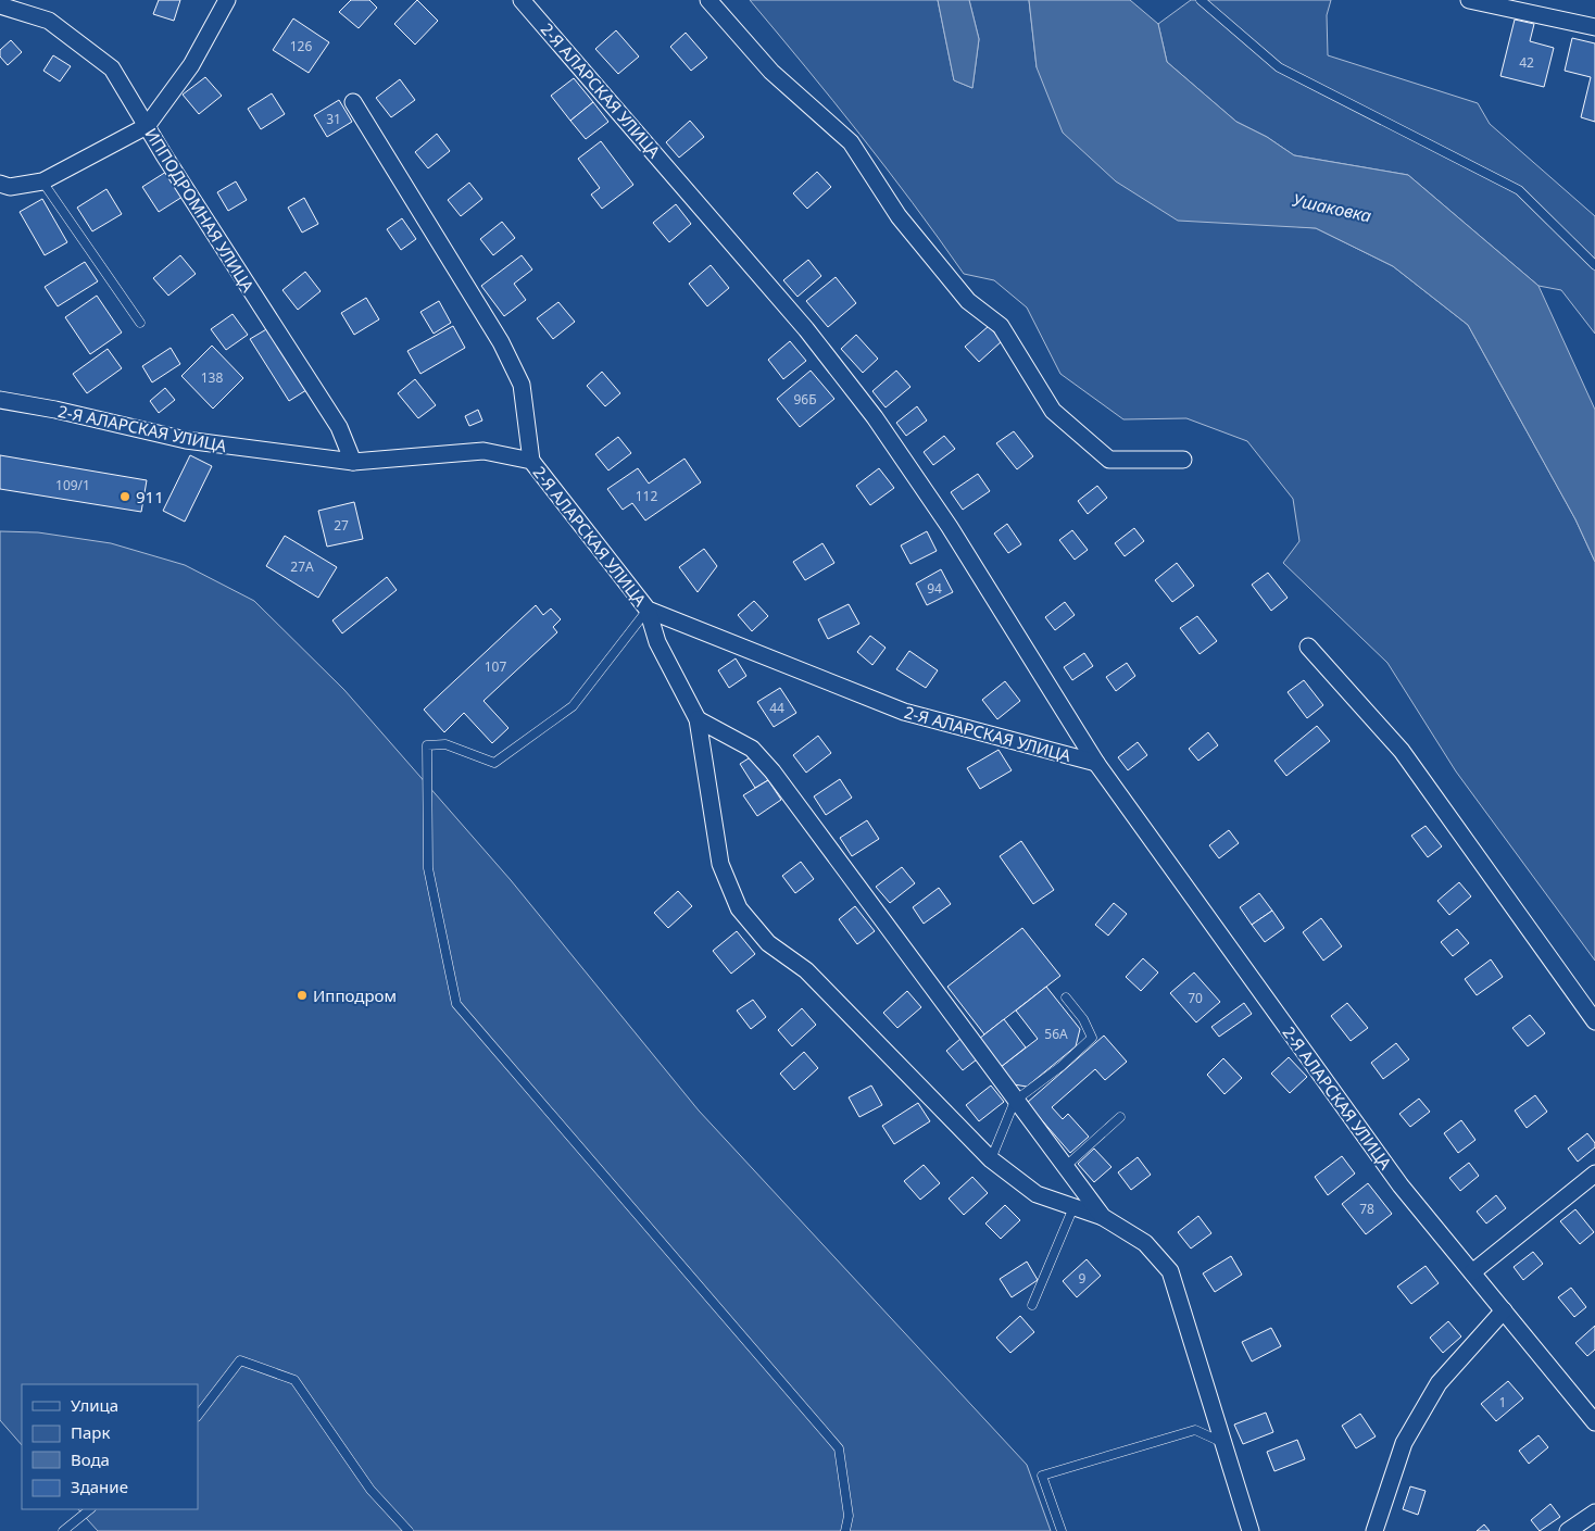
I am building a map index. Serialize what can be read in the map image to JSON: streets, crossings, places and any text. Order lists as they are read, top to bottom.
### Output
{
  "streets": {
    "street": ["2-Я АЛАРСКАЯ УЛИЦА", "ИППОДРОМНАЯ УЛИЦА"]
  },
  "crossings": [
    ["2-Я АЛАРСКАЯ УЛИЦА", "ИППОДРОМНАЯ УЛИЦА"]
  ],
  "water": ["Ушаковка"],
  "places": ["911", "Ипподром"],
  "house_numbers": [
    "126",
    "42",
    "31",
    "138",
    "96Б",
    "109/1",
    "112",
    "27",
    "27А",
    "94",
    "107",
    "44",
    "70",
    "56А",
    "78",
    "9",
    "1"
  ],
  "legend": [
    "Улица",
    "Парк",
    "Вода",
    "Здание"
  ]
}
